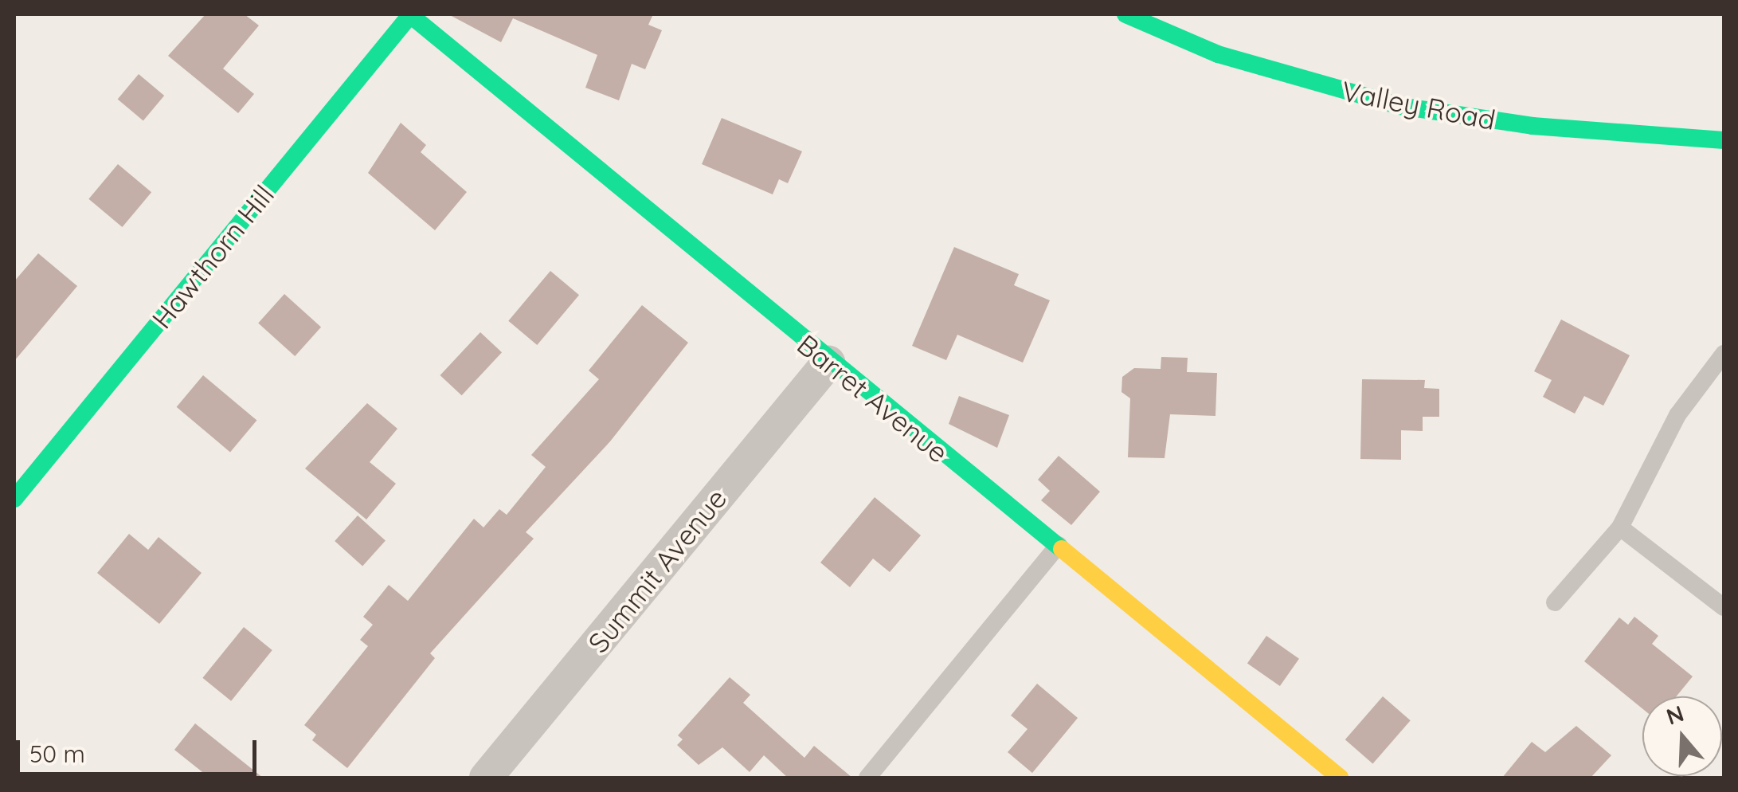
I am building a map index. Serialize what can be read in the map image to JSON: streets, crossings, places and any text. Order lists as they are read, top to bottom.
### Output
{
  "streets": {
    "street": [
      "Valley Road",
      "Hawthorn Hill",
      "Barret Avenue",
      "Summit Avenue"
    ]
  },
  "crossings": [
    ["Hawthorn Hill", "Barret Avenue"],
    ["Barret Avenue", "Summit Avenue"]
  ],
  "scale_bar": "50 m",
  "north": "top"
}
